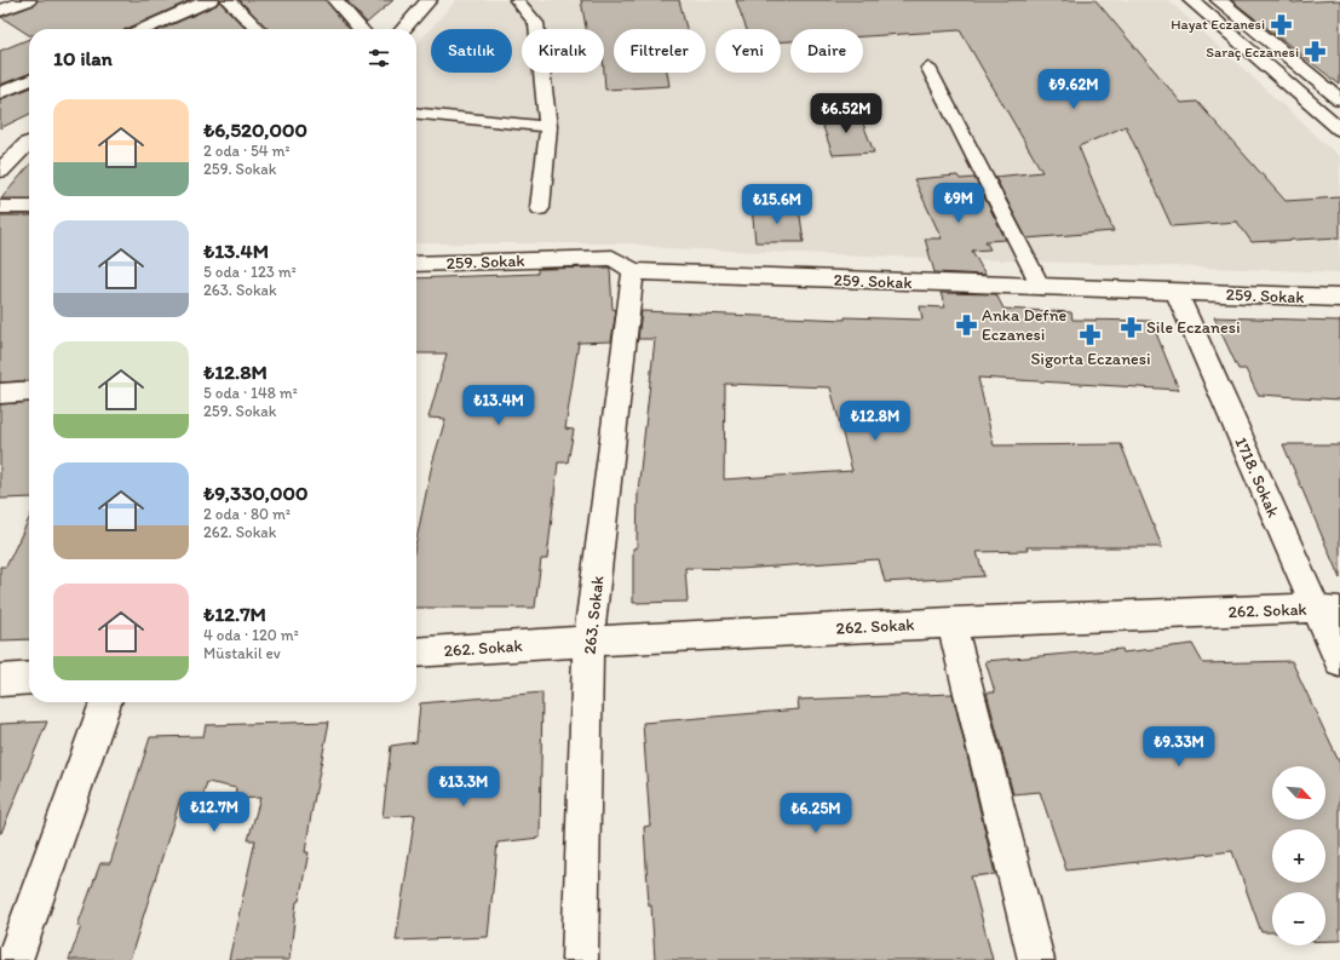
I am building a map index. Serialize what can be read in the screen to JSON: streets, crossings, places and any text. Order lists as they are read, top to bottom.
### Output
{
  "streets": {
    "street": [
      "259. Sokak",
      "1718. Sokak",
      "262. Sokak",
      "263. Sokak"
    ]
  },
  "crossings": [
    ["259. Sokak", "1718. Sokak"],
    ["259. Sokak", "263. Sokak"],
    ["1718. Sokak", "262. Sokak"],
    ["262. Sokak", "263. Sokak"]
  ],
  "places": {
    "pharmacy": [
      "Hayat Eczanesi",
      "Saraç Eczanesi",
      "Anka Defne Eczanesi",
      "Sile Eczanesi",
      "Sigorta Eczanesi"
    ]
  },
  "north": "bottom right",
  "page": {
    "chip": [
      "Satılık",
      "Kiralık",
      "Filtreler",
      "Yeni",
      "Daire"
    ],
    "heading": "10 ilan",
    "price": [
      "₺9.62M",
      "₺6.52M",
      "₺9M",
      "₺15.6M",
      "₺13.4M",
      "₺12.8M",
      "₺9.33M",
      "₺13.3M",
      "₺12.7M",
      "₺6.25M"
    ],
    "list": [
      {
        "name": "₺6,520,000",
        "note": "2 oda · 54 m² · 259. Sokak"
      },
      {
        "name": "₺13.4M",
        "note": "5 oda · 123 m² · 263. Sokak"
      },
      {
        "name": "₺12.8M",
        "note": "5 oda · 148 m² · 259. Sokak"
      },
      {
        "name": "₺9,330,000",
        "note": "2 oda · 80 m² · 262. Sokak"
      },
      {
        "name": "₺12.7M",
        "note": "4 oda · 120 m² · Müstakil ev"
      }
    ],
    "map_buttons": ["+", "−"]
  }
}
